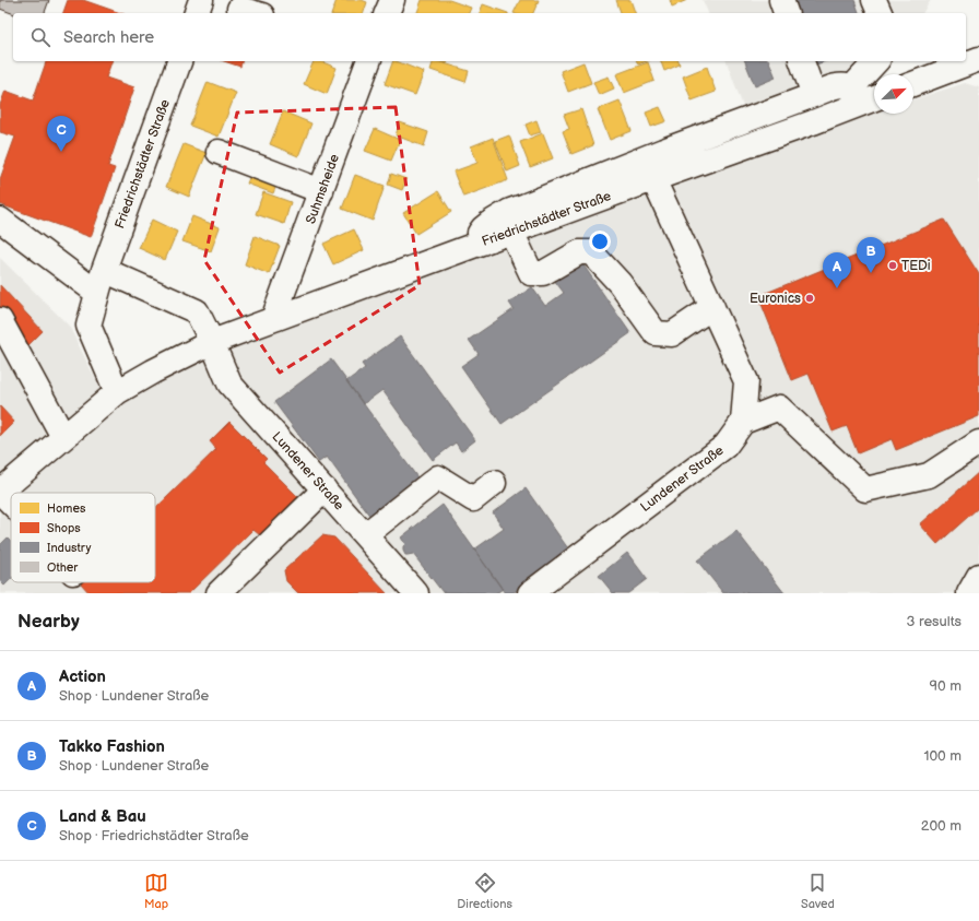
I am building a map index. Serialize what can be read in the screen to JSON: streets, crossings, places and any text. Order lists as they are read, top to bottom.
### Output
{
  "streets": {
    "street": ["Friedrichstädter Straße", "Suhmsheide", "Lundener Straße"]
  },
  "crossings": [
    ["Friedrichstädter Straße", "Suhmsheide"],
    ["Friedrichstädter Straße", "Lundener Straße"]
  ],
  "places": ["TEDi", "Euronics"],
  "legend": [
    "Homes",
    "Shops",
    "Industry",
    "Other"
  ],
  "north": "top right",
  "page": {
    "search": "Search here",
    "pins": ["C", "B", "A"],
    "heading": ["Nearby", "3 results"],
    "list": [
      {
        "mark": "A",
        "name": "Action",
        "note": "Shop · Lundener Straße",
        "value": "90 m"
      },
      {
        "mark": "B",
        "name": "Takko Fashion",
        "note": "Shop · Lundener Straße",
        "value": "100 m"
      },
      {
        "mark": "C",
        "name": "Land & Bau",
        "note": "Shop · Friedrichstädter Straße",
        "value": "200 m"
      }
    ],
    "nav": ["Map", "Directions", "Saved"]
  }
}
